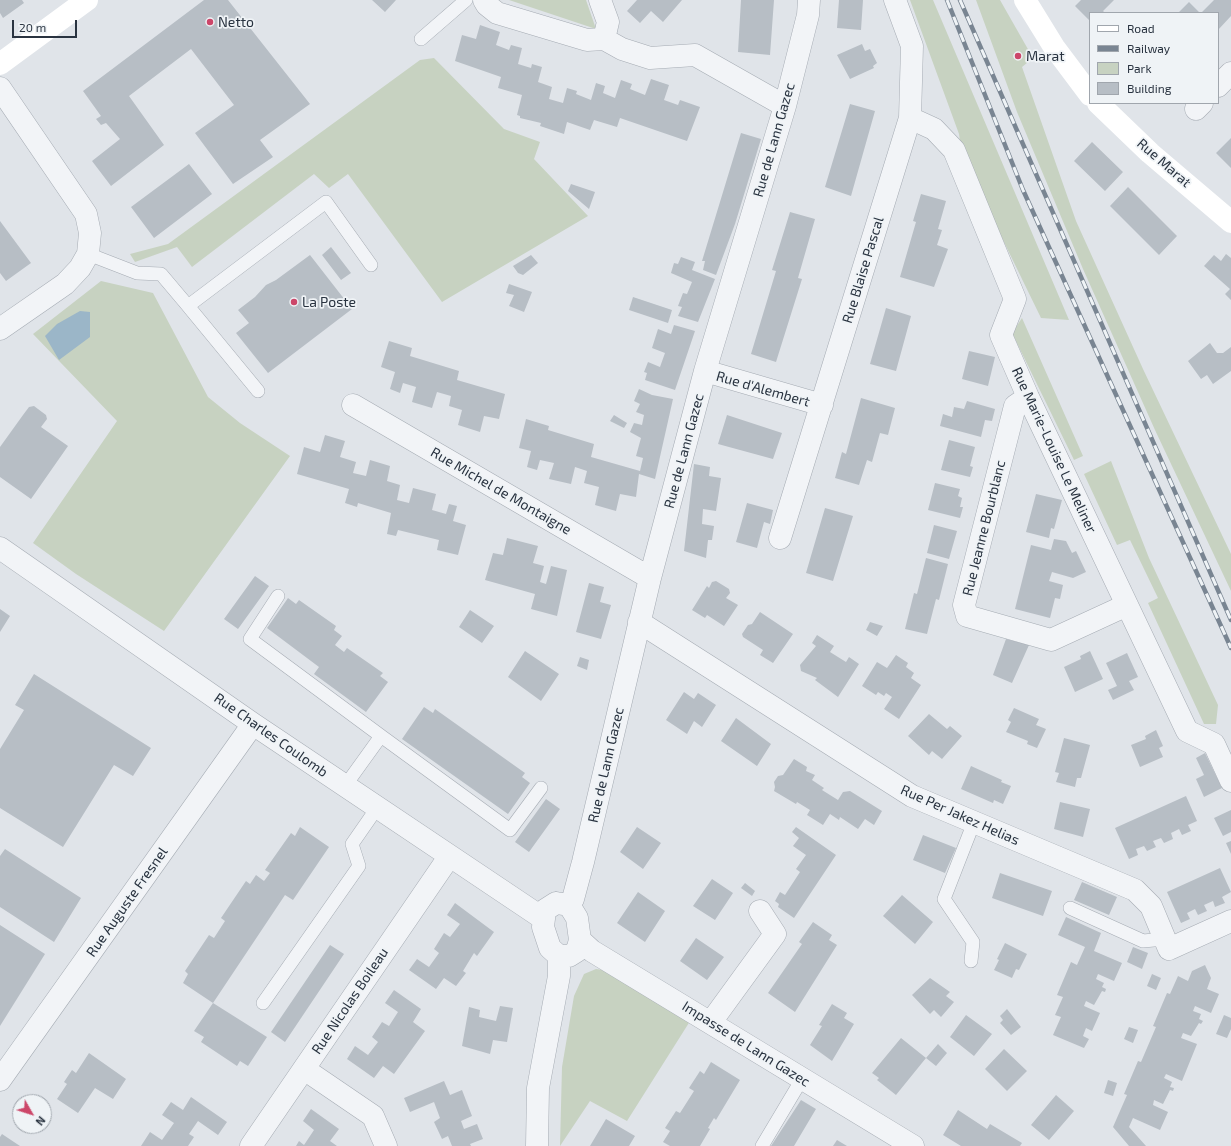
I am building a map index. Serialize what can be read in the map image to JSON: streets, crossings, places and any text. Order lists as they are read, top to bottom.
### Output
{
  "streets": {
    "main road": ["Rue Marat"],
    "street": [
      "Rue de Lann Gazec",
      "Rue Blaise Pascal",
      "Rue d'Alembert",
      "Rue Marie-Louise Le Meliner",
      "Rue Michel de Montaigne",
      "Rue Jeanne Bourblanc",
      "Rue Charles Coulomb",
      "Rue Per Jakez Helias",
      "Rue Auguste Fresnel",
      "Rue Nicolas Boileau",
      "Impasse de Lann Gazec"
    ]
  },
  "crossings": [
    ["Rue de Lann Gazec", "Rue d'Alembert"],
    ["Rue de Lann Gazec", "Rue Michel de Montaigne"],
    ["Rue de Lann Gazec", "Rue Charles Coulomb"],
    ["Rue de Lann Gazec", "Rue Per Jakez Helias"],
    ["Rue de Lann Gazec", "Impasse de Lann Gazec"],
    ["Rue Blaise Pascal", "Rue d'Alembert"],
    ["Rue Blaise Pascal", "Rue Marie-Louise Le Meliner"],
    ["Rue Marie-Louise Le Meliner", "Rue Jeanne Bourblanc"],
    ["Rue Charles Coulomb", "Rue Auguste Fresnel"],
    ["Rue Charles Coulomb", "Rue Nicolas Boileau"],
    ["Rue Charles Coulomb", "Impasse de Lann Gazec"]
  ],
  "places": ["Netto", "Marat", "La Poste"],
  "legend": [
    "Road",
    "Railway",
    "Park",
    "Building"
  ],
  "scale_bar": "20 m",
  "north": "bottom right"
}
